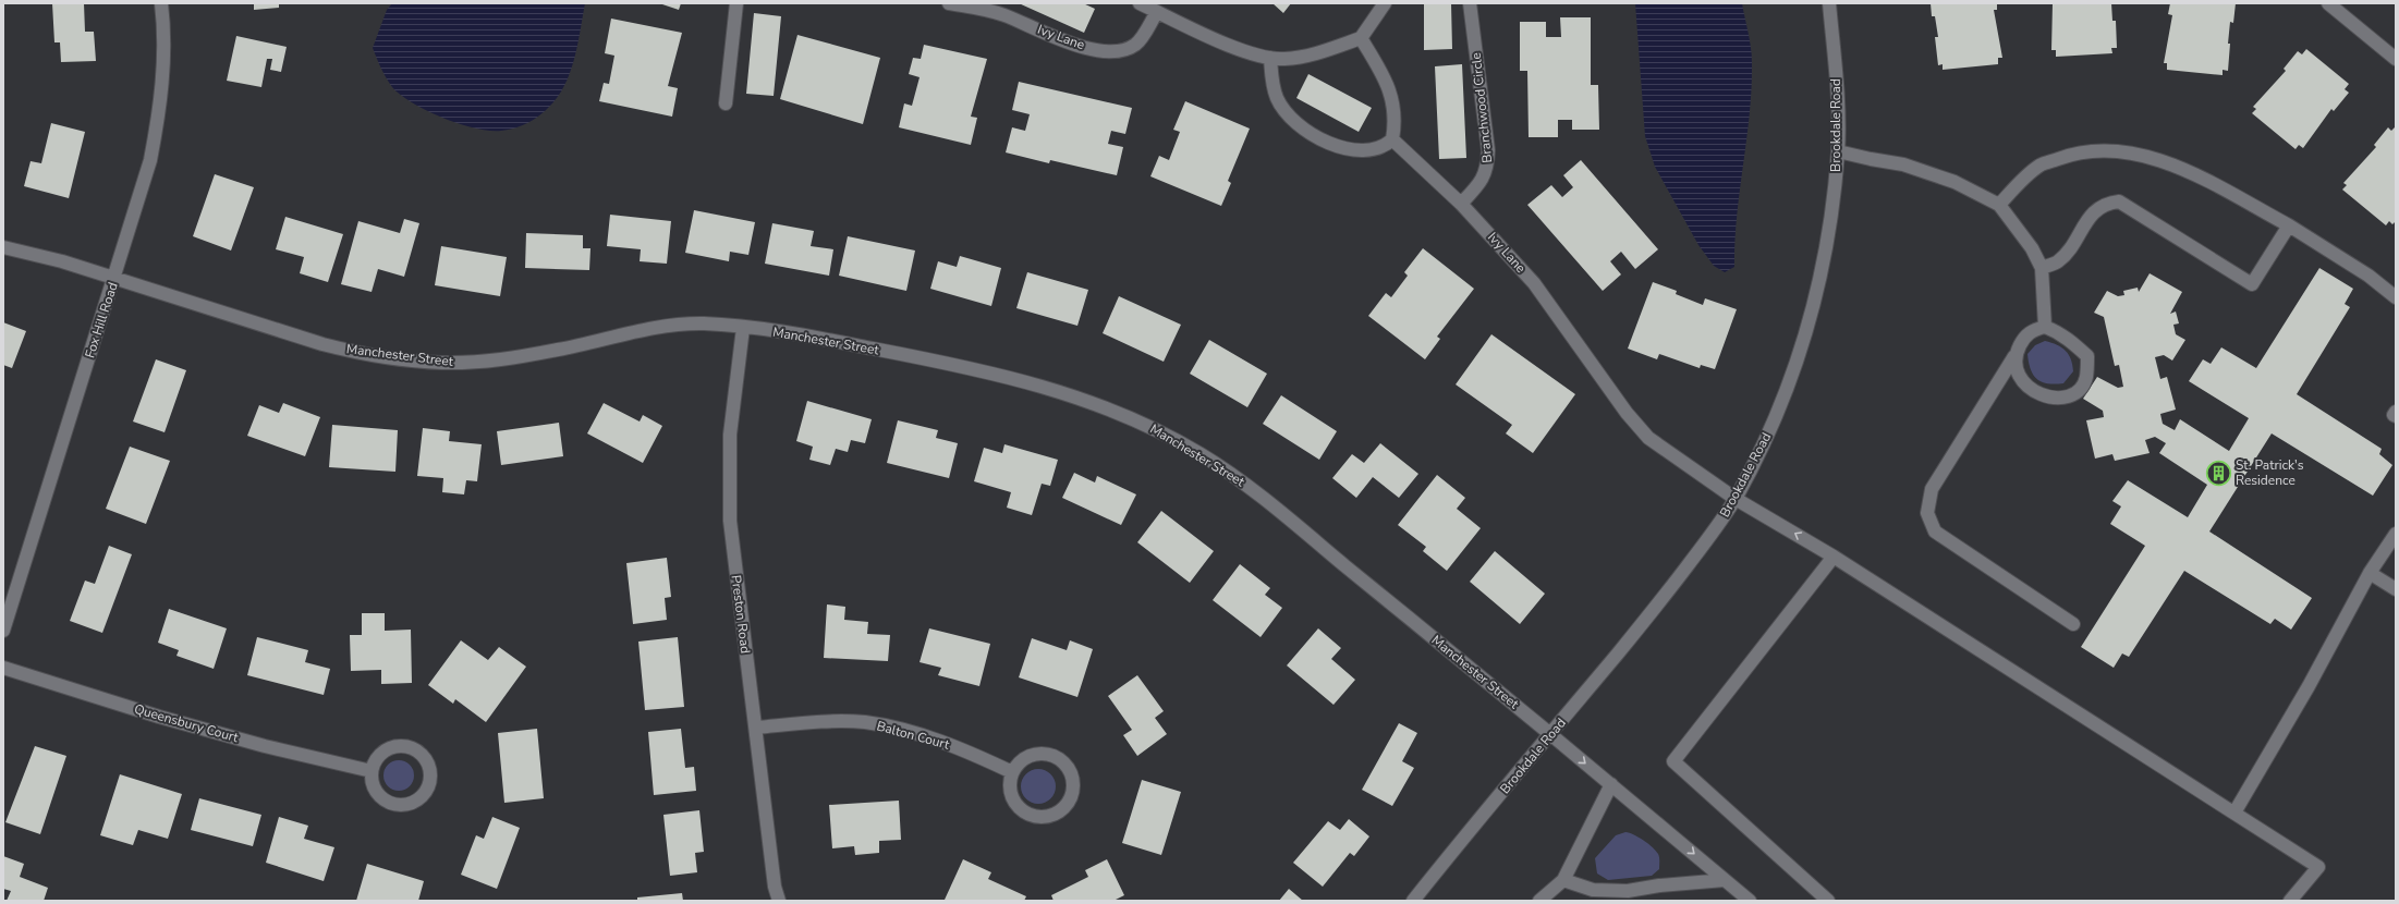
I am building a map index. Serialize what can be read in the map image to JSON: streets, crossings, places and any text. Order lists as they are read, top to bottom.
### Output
{
  "streets": {
    "street": [
      "Ivy Lane",
      "Branchwood Circle",
      "Brookdale Road",
      "Fox Hill Road",
      "Manchester Street",
      "Preston Road",
      "Queensbury Court",
      "Balton Court"
    ]
  },
  "crossings": [
    ["Ivy Lane", "Branchwood Circle"],
    ["Ivy Lane", "Brookdale Road"],
    ["Brookdale Road", "Manchester Street"],
    ["Fox Hill Road", "Manchester Street"],
    ["Manchester Street", "Preston Road"],
    ["Preston Road", "Balton Court"]
  ],
  "places": {
    "building": ["St. Patrick's Residence"]
  }
}
